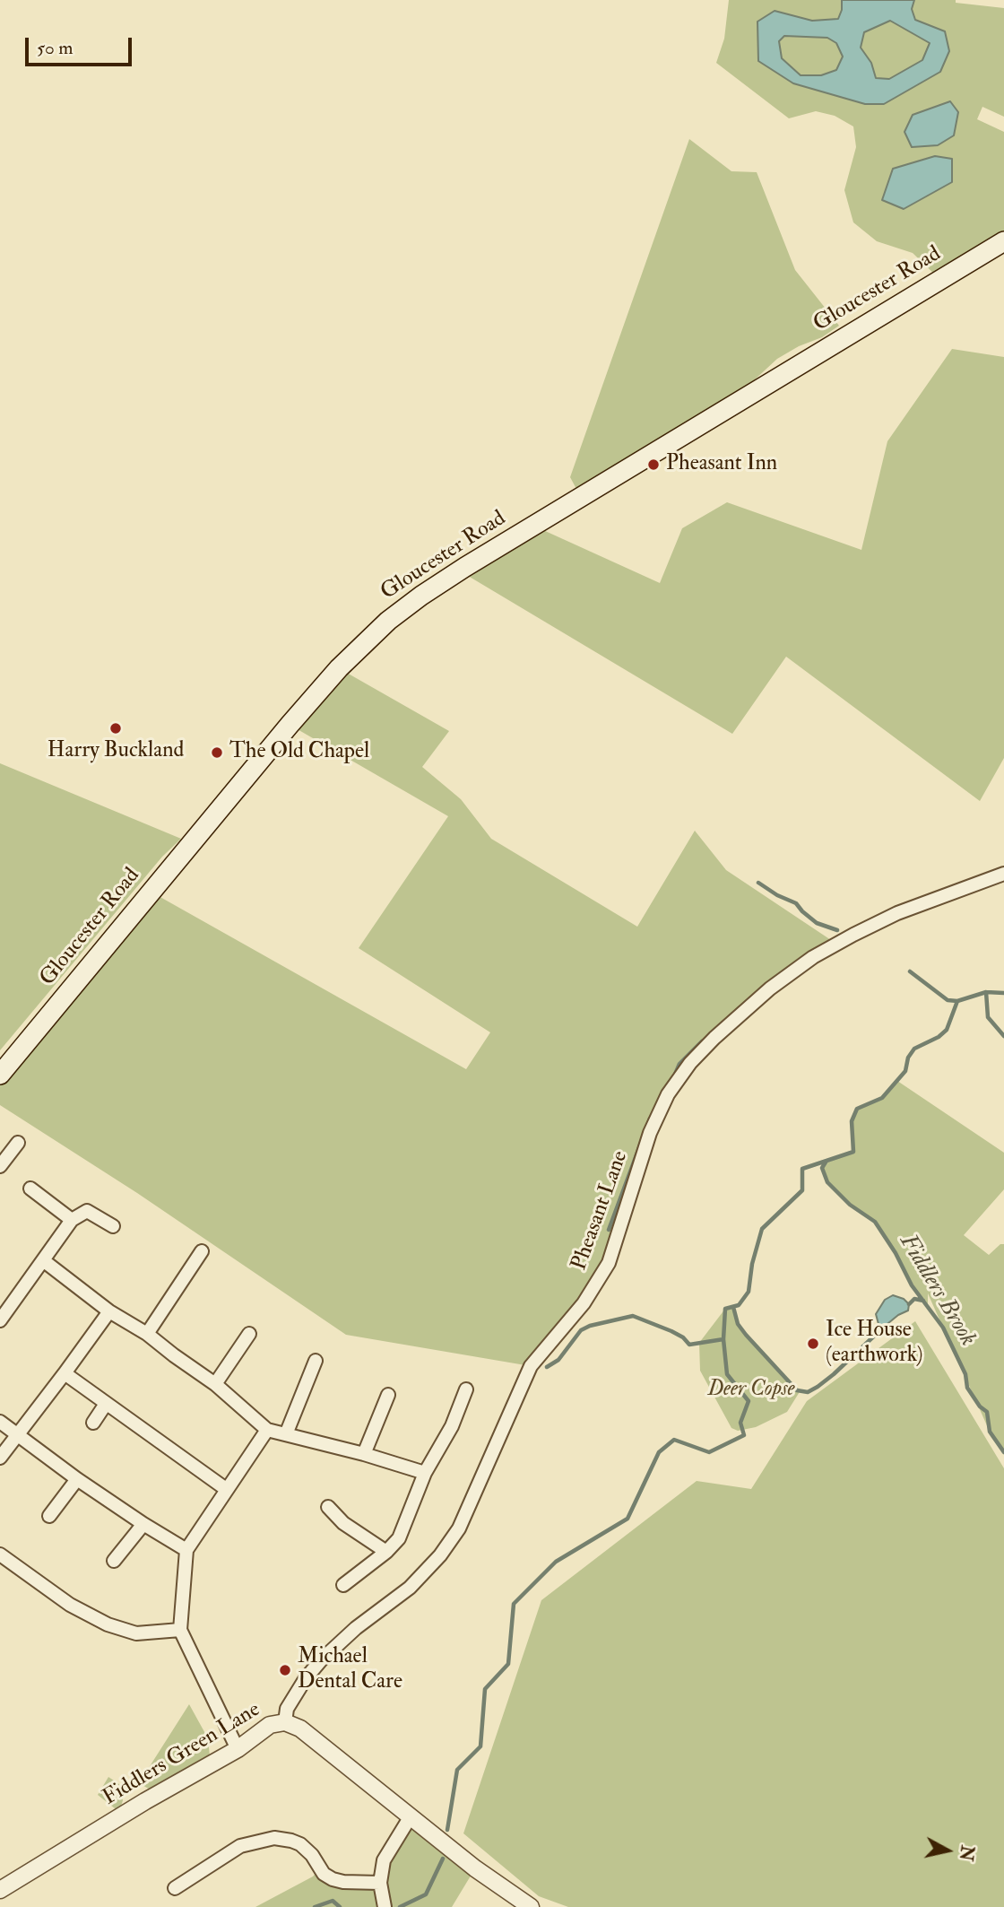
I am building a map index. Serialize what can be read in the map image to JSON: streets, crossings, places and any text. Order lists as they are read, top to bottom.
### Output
{
  "streets": {
    "main road": ["Gloucester Road"],
    "street": ["Pheasant Lane", "Fiddlers Green Lane"]
  },
  "crossings": [
    ["Pheasant Lane", "Fiddlers Green Lane"]
  ],
  "water": ["Fiddlers Brook"],
  "parks": ["Deer Copse"],
  "places": [
    "Pheasant Inn",
    "Harry Buckland",
    "The Old Chapel",
    "Ice House (earthwork)",
    "Michael Dental Care"
  ],
  "scale_bar": "50 m",
  "north": "right"
}
